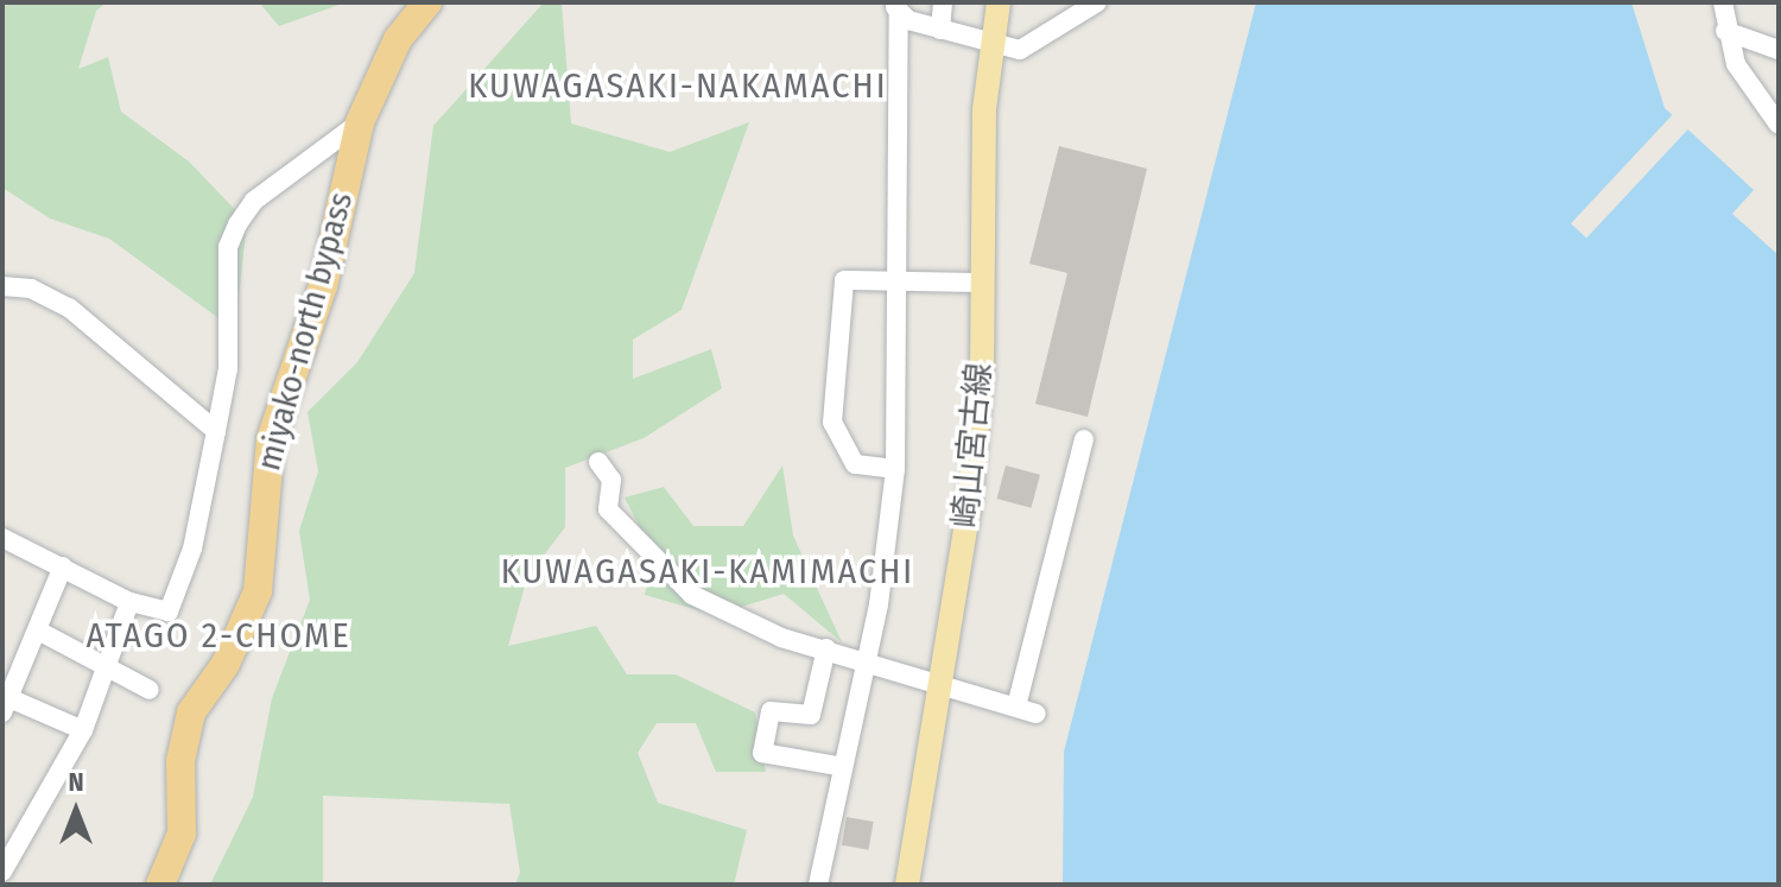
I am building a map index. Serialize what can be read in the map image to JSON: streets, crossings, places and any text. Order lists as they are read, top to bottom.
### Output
{
  "streets": {
    "highway": ["miyako-north bypass"],
    "main road": ["崎山宮古線"]
  },
  "districts": ["KUWAGASAKI-NAKAMACHI", "KUWAGASAKI-KAMIMACHI", "ATAGO 2-CHOME"],
  "north": "top"
}
